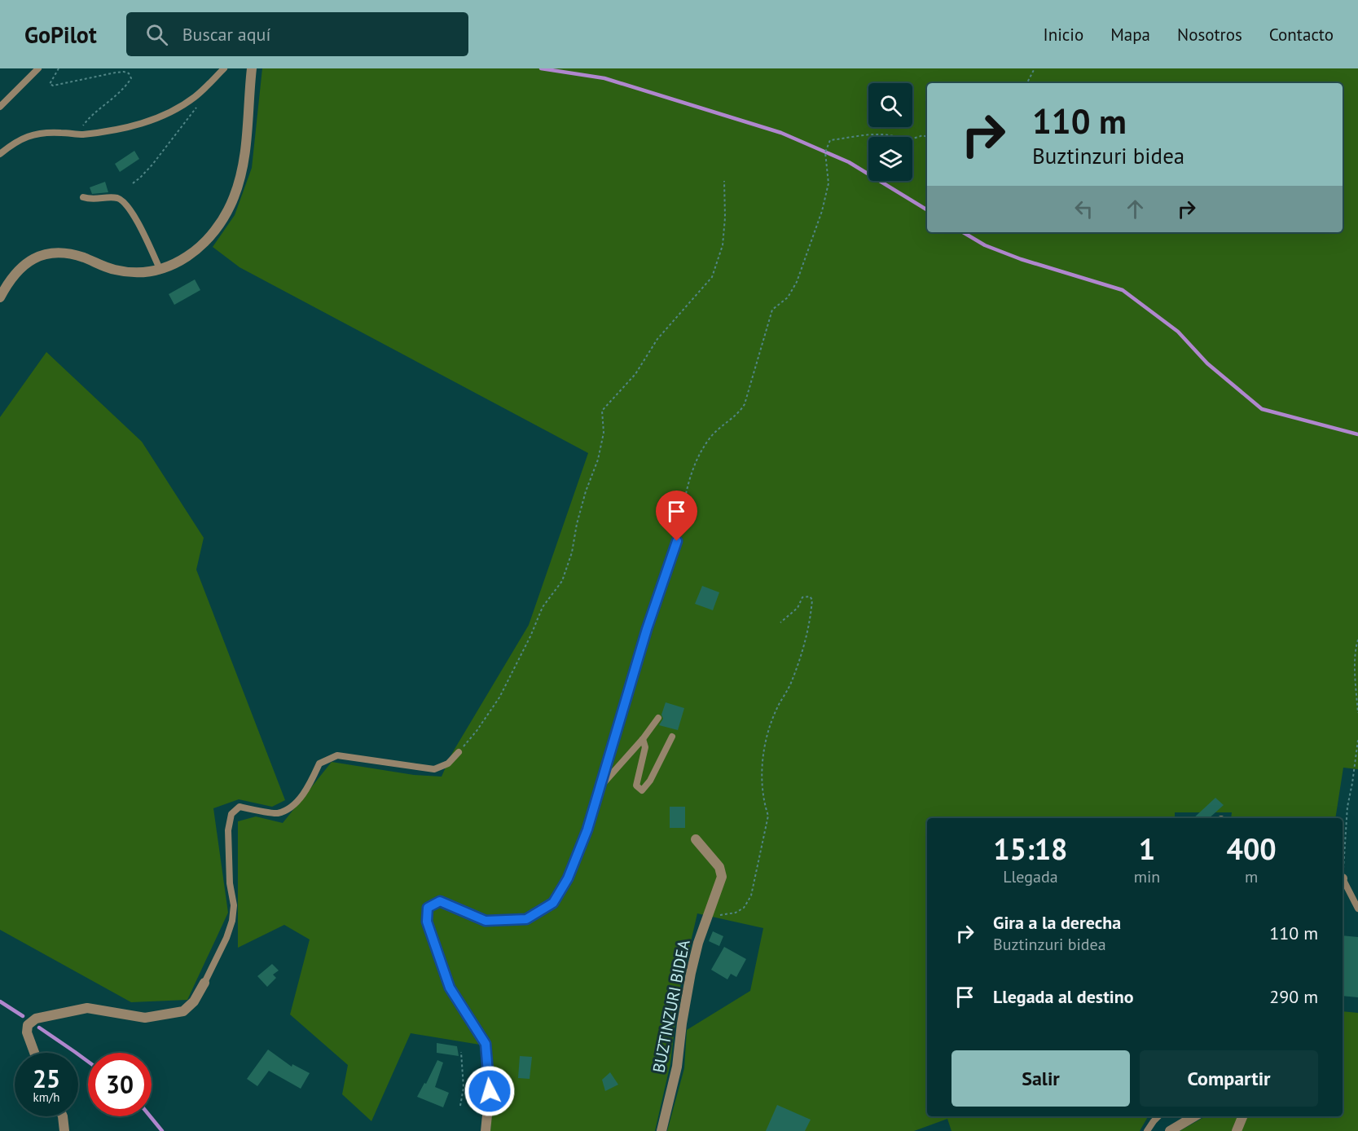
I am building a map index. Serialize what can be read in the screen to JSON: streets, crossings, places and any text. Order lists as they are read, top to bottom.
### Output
{
  "streets": {
    "street": ["BUZTINZURI BIDEA"]
  },
  "page": {
    "header": "GoPilot",
    "search": "Buscar aquí",
    "nav": [
      "Inicio",
      "Mapa",
      "Nosotros",
      "Contacto"
    ],
    "turn": ["110 m", "Buztinzuri bidea"],
    "eta": [
      "15:18",
      "Llegada",
      "1",
      "min",
      "400",
      "m"
    ],
    "list": [
      {
        "name": "Gira a la derecha",
        "note": "Buztinzuri bidea",
        "value": "110 m"
      },
      {
        "name": "Llegada al destino",
        "value": "290 m"
      }
    ],
    "buttons": ["Salir", "Compartir"],
    "speed": "25 km/h",
    "limit": "30"
  }
}
